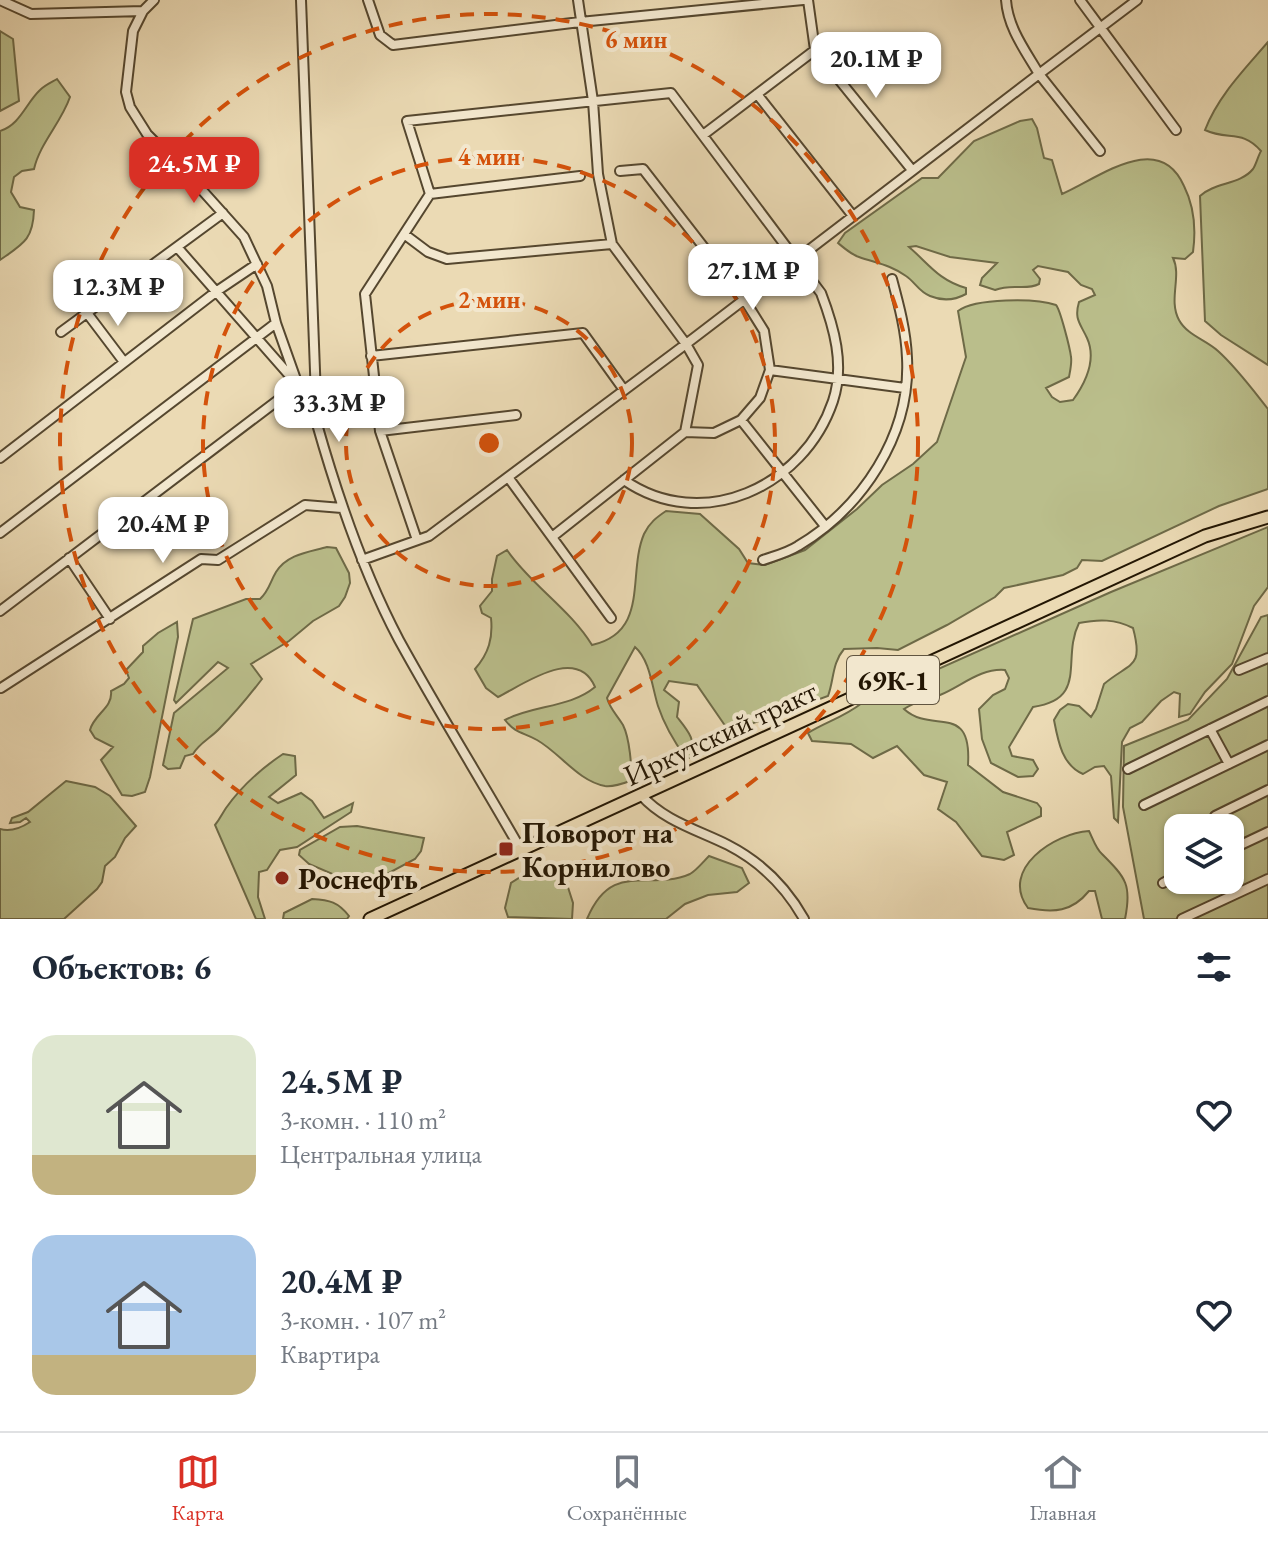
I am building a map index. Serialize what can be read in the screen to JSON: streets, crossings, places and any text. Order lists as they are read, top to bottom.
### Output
{
  "streets": {
    "main road": ["69К-1", "Иркутский тракт"]
  },
  "places": {
    "transit": ["Поворот на Корнилово"],
    "other": ["Роснефть"]
  },
  "page": {
    "price": [
      "20.1M ₽",
      "24.5M ₽",
      "27.1M ₽",
      "12.3M ₽",
      "33.3M ₽",
      "20.4M ₽"
    ],
    "heading": "Объектов: 6",
    "list": [
      {
        "name": "24.5M ₽",
        "note": "3-комн. · 110 m² · Центральная улица"
      },
      {
        "name": "20.4M ₽",
        "note": "3-комн. · 107 m² · Квартира"
      }
    ],
    "tabs": ["Карта", "Сохранённые", "Главная"]
  },
  "rings": ["6 мин", "4 мин", "2 мин"]
}
